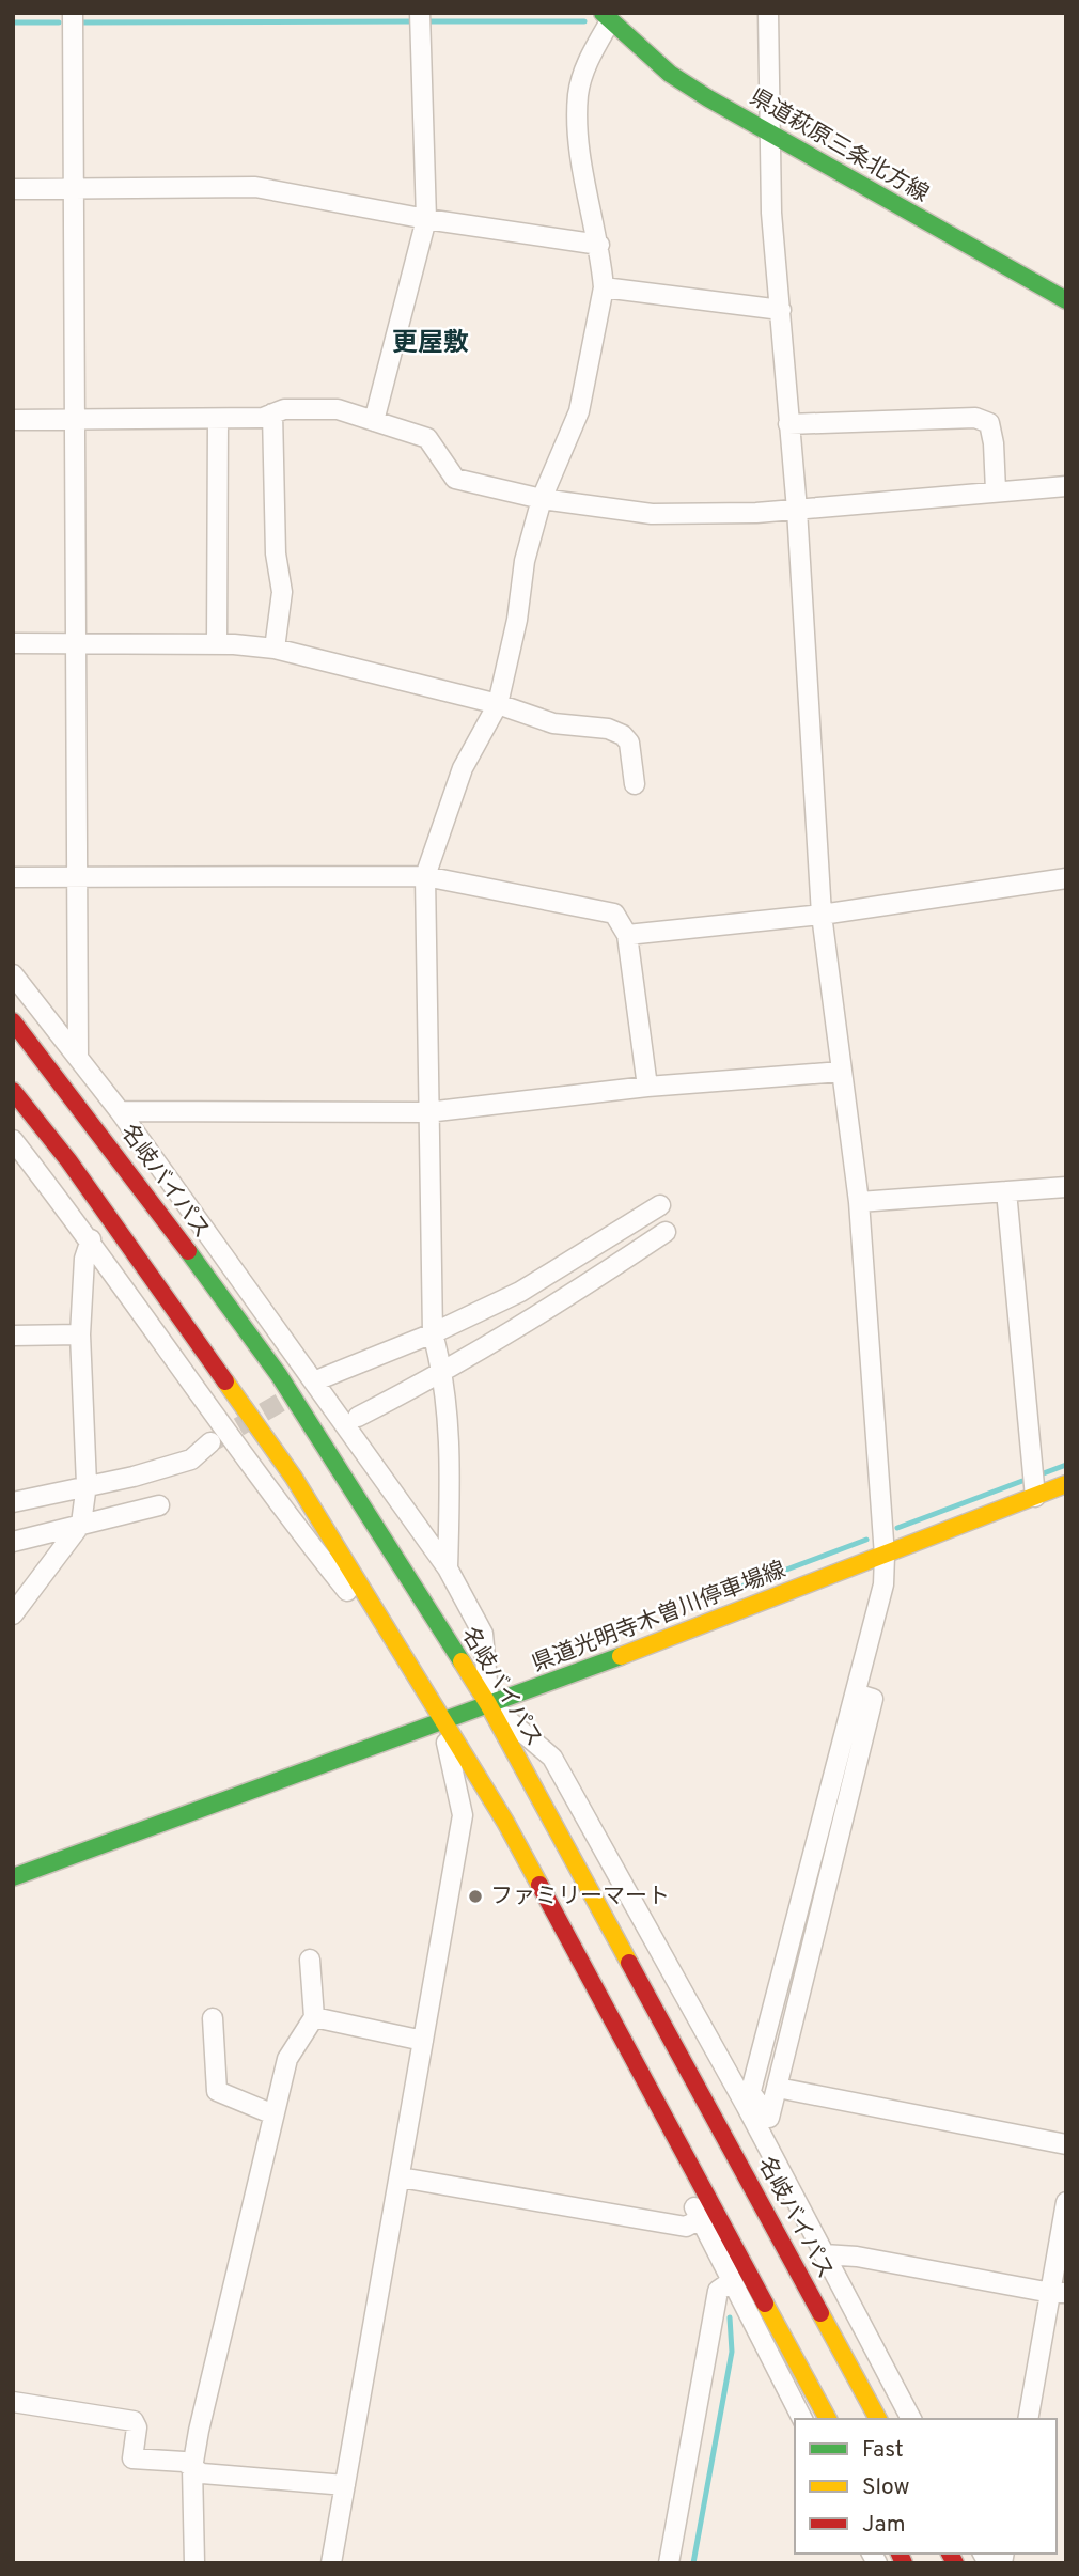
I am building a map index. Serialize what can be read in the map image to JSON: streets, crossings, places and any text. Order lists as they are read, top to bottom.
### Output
{
  "streets": {
    "main road": ["県道萩原三条北方線", "名岐バイパス", "県道光明寺木曽川停車場線"]
  },
  "crossings": [
    ["名岐バイパス", "県道光明寺木曽川停車場線"]
  ],
  "districts": ["更屋敷"],
  "places": ["ファミリーマート"],
  "legend": ["Fast", "Slow", "Jam"]
}
